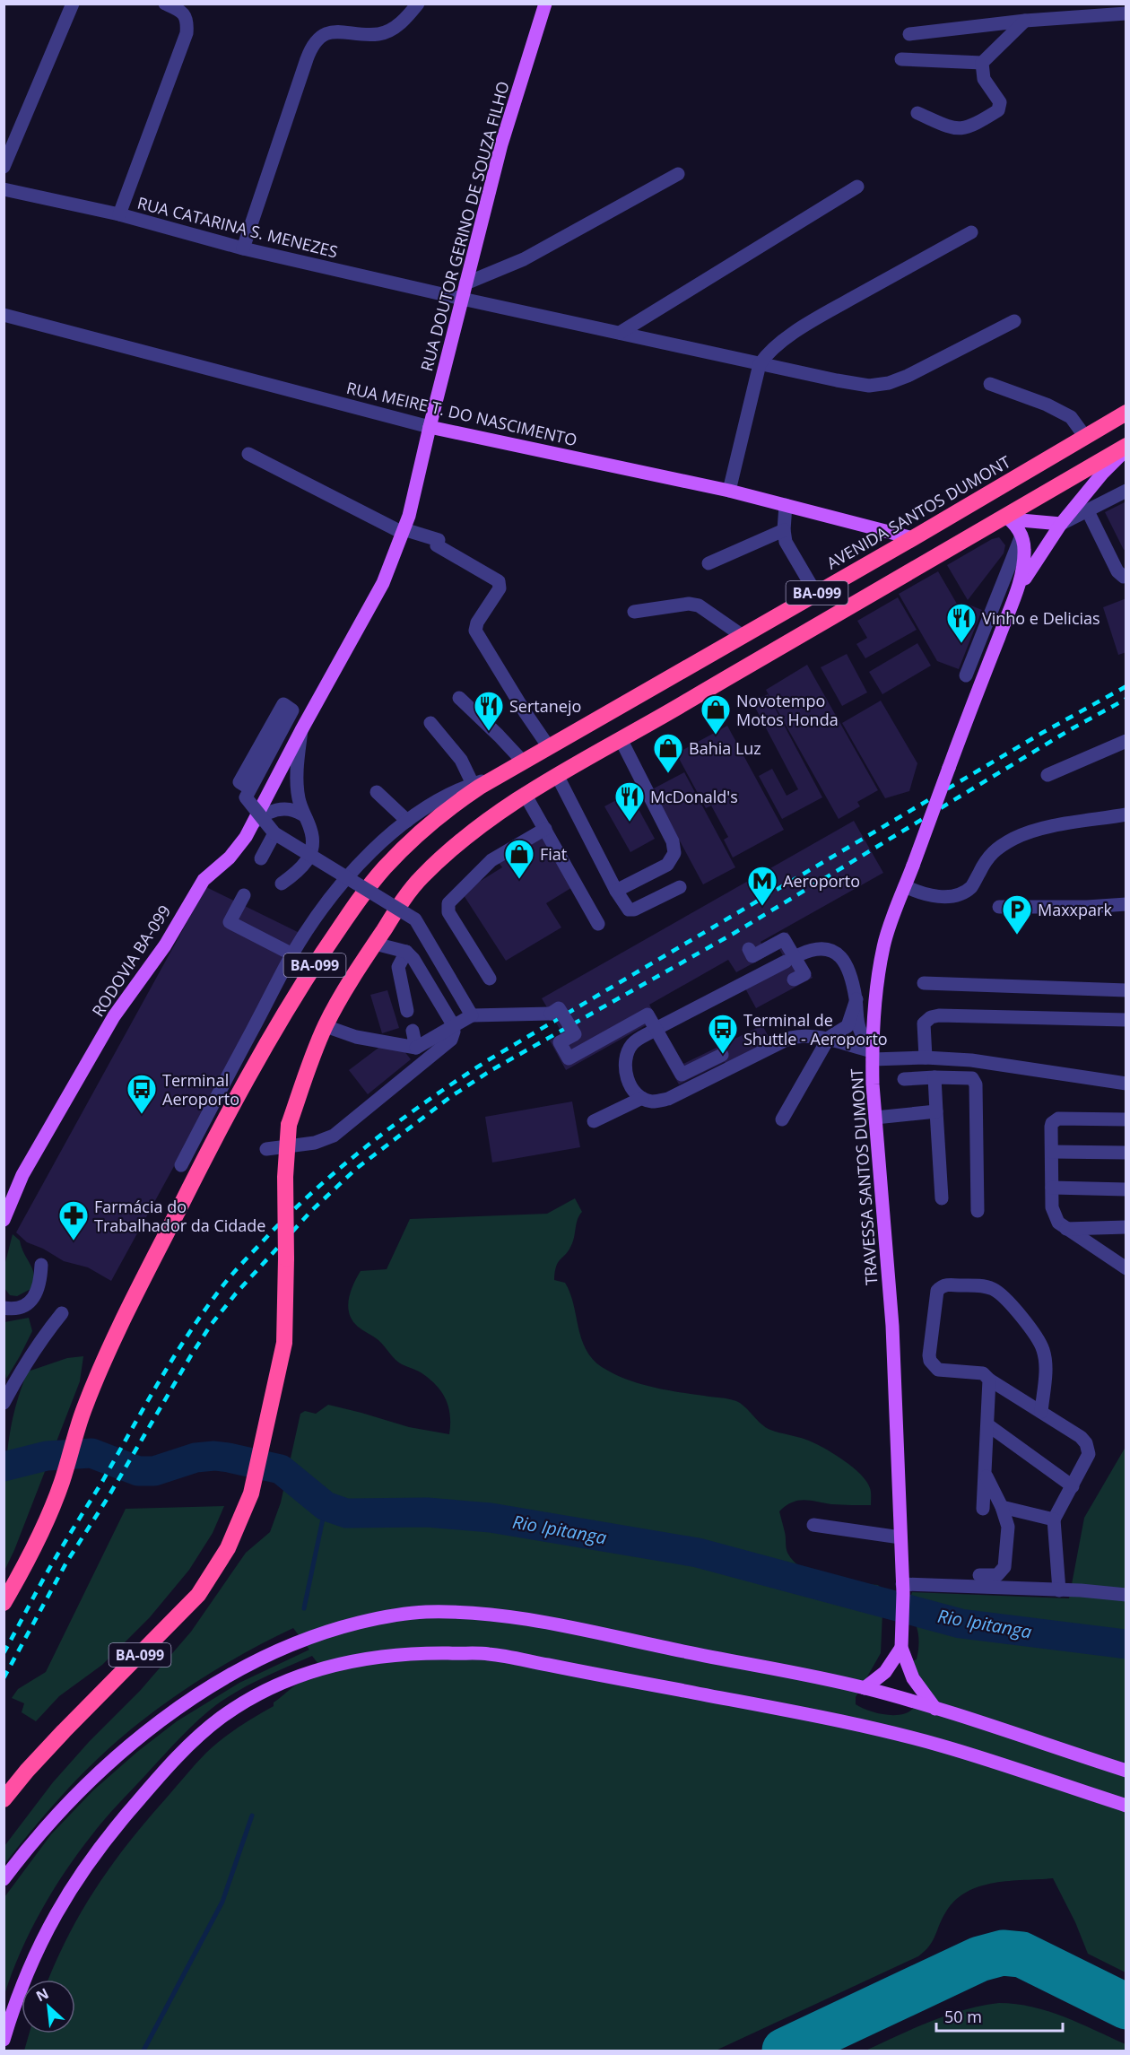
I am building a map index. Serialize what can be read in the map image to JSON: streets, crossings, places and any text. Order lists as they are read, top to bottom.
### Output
{
  "streets": {
    "highway": ["AVENIDA SANTOS DUMONT", "BA-099"],
    "main road": [
      "RUA DOUTOR GERINO DE SOUZA FILHO",
      "RUA MEIRE T. DO NASCIMENTO",
      "RODOVIA BA-099",
      "TRAVESSA SANTOS DUMONT"
    ],
    "street": ["RUA CATARINA S. MENEZES"]
  },
  "crossings": [
    ["RUA DOUTOR GERINO DE SOUZA FILHO", "RUA CATARINA S. MENEZES"],
    ["RUA DOUTOR GERINO DE SOUZA FILHO", "RUA MEIRE T. DO NASCIMENTO"],
    ["RUA DOUTOR GERINO DE SOUZA FILHO", "RODOVIA BA-099"],
    ["RUA MEIRE T. DO NASCIMENTO", "AVENIDA SANTOS DUMONT"],
    ["BA-099", "TRAVESSA SANTOS DUMONT"]
  ],
  "water": ["Rio Ipitanga"],
  "places": {
    "restaurant": ["Vinho e Delicias", "Sertanejo", "McDonald's"],
    "shop": ["Novotempo Motos Honda", "Bahia Luz", "Fiat"],
    "metro station": ["Aeroporto"],
    "parking": ["Maxxpark"],
    "bus stop": ["Terminal de Shuttle - Aeroporto", "Terminal Aeroporto"],
    "pharmacy": ["Farmácia do Trabalhador da Cidade"]
  },
  "scale_bar": "50 m",
  "north": "top left"
}
